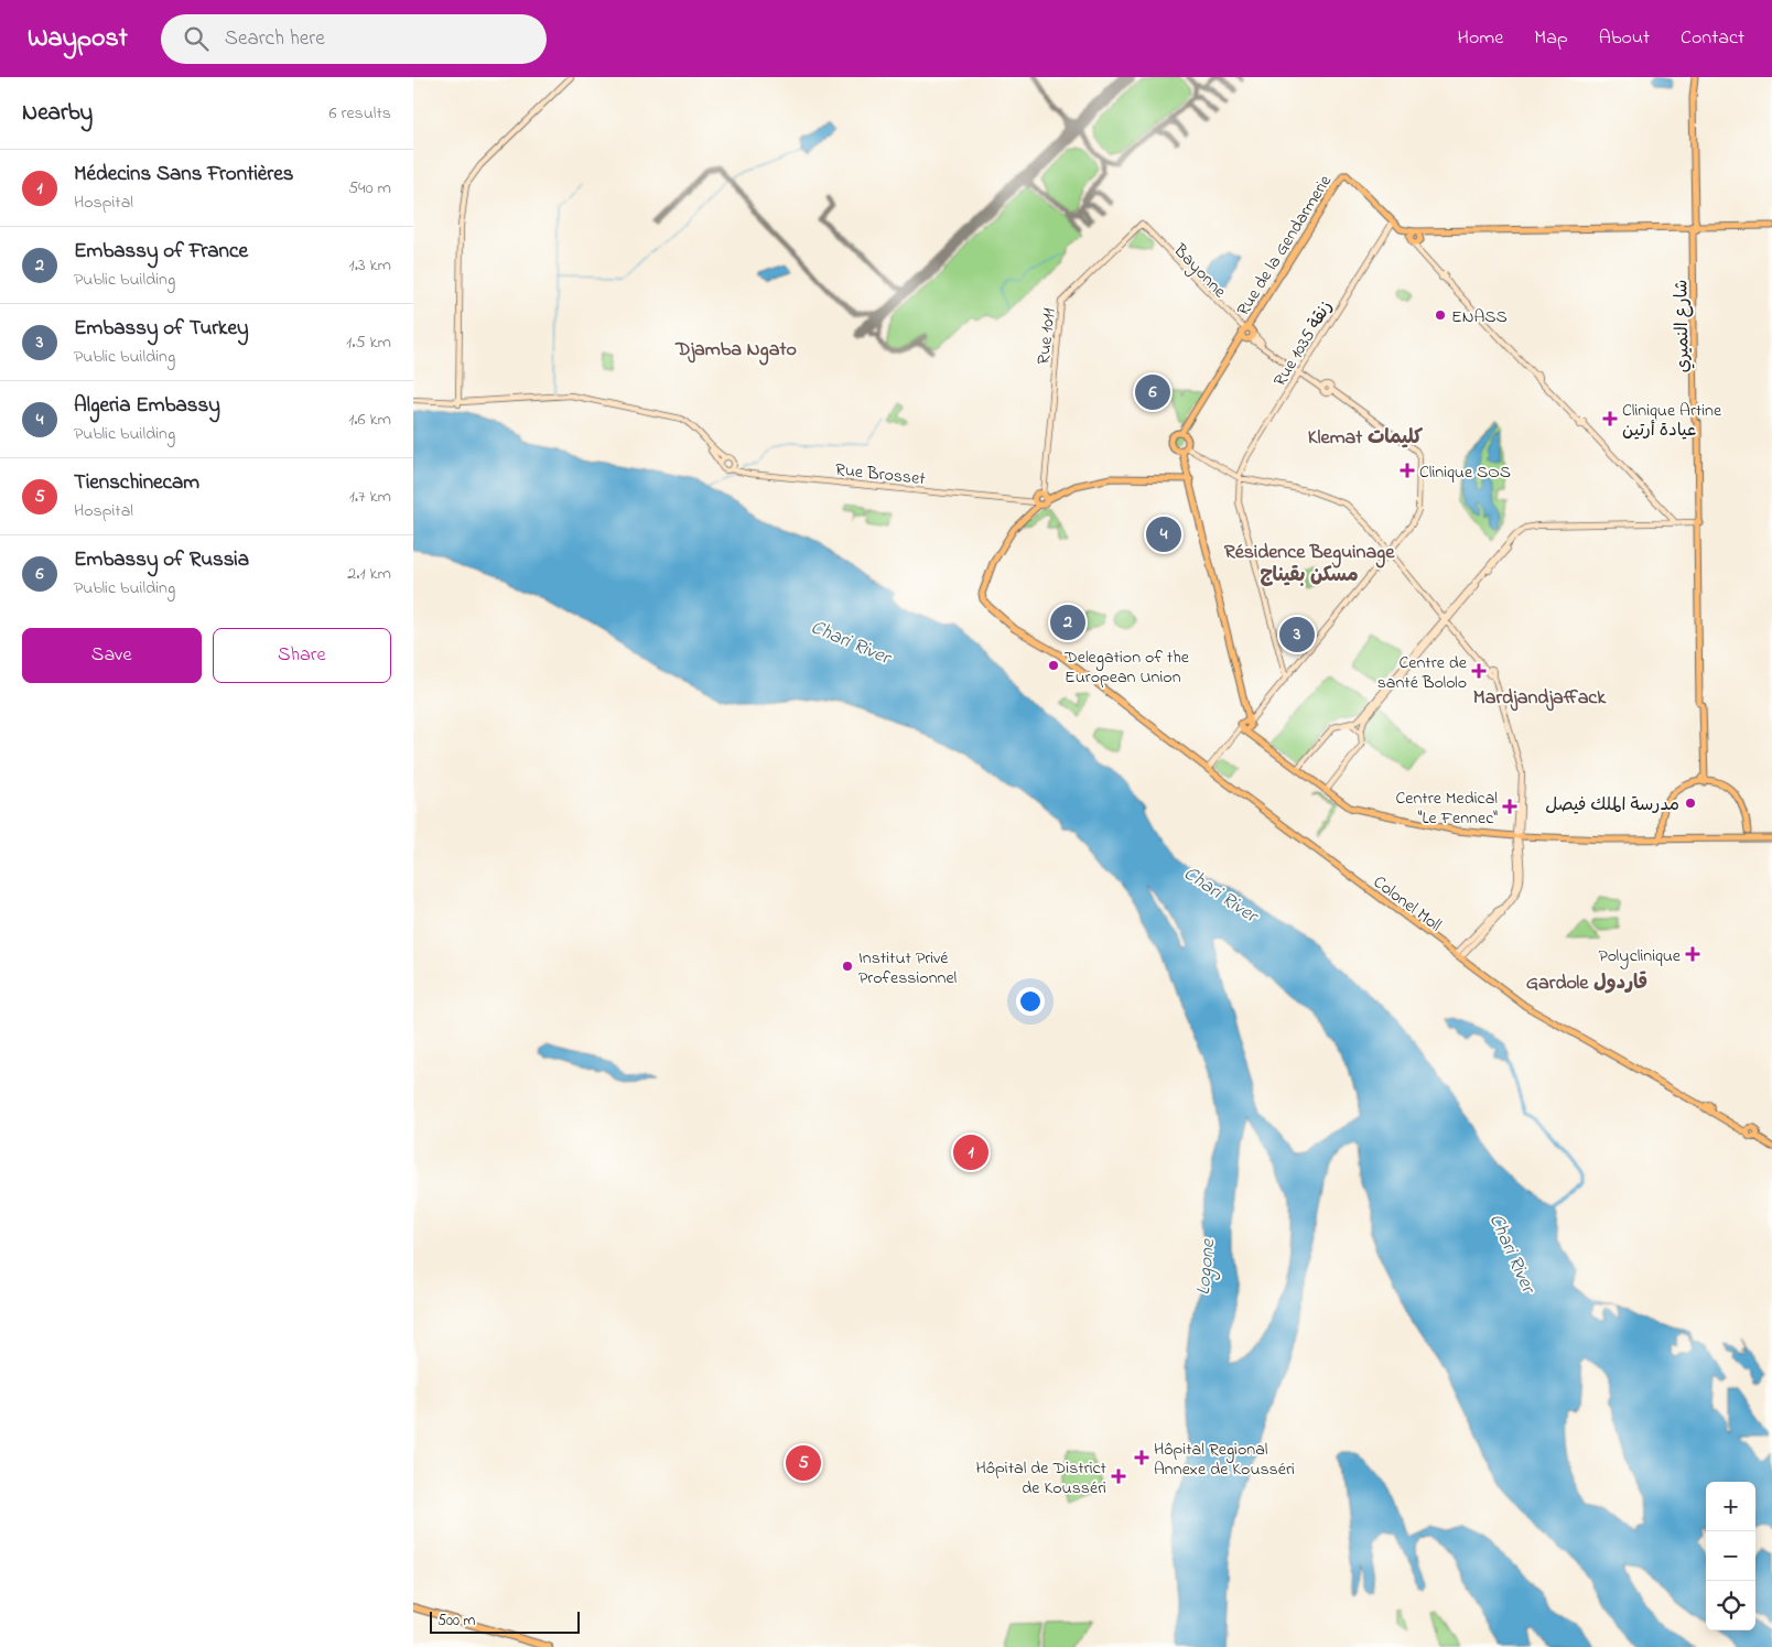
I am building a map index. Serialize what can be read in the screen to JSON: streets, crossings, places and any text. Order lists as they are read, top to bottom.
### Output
{
  "streets": {
    "main road": [
      "Rue de la Gendarmerie",
      "Bayonne",
      "شارع النميري",
      "Rue 1011",
      "Rue 1035 زنقة",
      "Rue Brosset",
      "Colonel Moll"
    ]
  },
  "crossings": [
    ["Rue de la Gendarmerie", "Bayonne"],
    ["Bayonne", "Rue 1011"],
    ["Bayonne", "Rue 1035 زنقة"],
    ["Rue Brosset", "Colonel Moll"]
  ],
  "districts": [
    "Djamba Ngato",
    "Klemat كليمات",
    "Résidence Beguinage مسكن بقيناج",
    "Mardjandjaffack",
    "Gardole قاردول"
  ],
  "water": ["Chari River", "Logone"],
  "places": {
    "other": [
      "ENASS",
      "Delegation of the European Union",
      "مدرسة الملك فيصل",
      "Institut Privé Professionnel"
    ],
    "health": [
      "Clinique Artine عيادة أرتين",
      "Clinique SOS",
      "Centre de santé Bololo",
      "Centre Medical \"Le Fennec\"",
      "Polyclinique",
      "Hôpital Regional Annexe de Kousséri",
      "Hôpital de District de Kousséri"
    ]
  },
  "scale_bar": "500 m",
  "page": {
    "header": "Waypost",
    "search": "Search here",
    "nav": [
      "Home",
      "Map",
      "About",
      "Contact"
    ],
    "heading": ["Nearby", "6 results"],
    "list": [
      {
        "mark": "1",
        "name": "Médecins Sans Frontières",
        "note": "Hospital",
        "value": "540 m"
      },
      {
        "mark": "2",
        "name": "Embassy of France",
        "note": "Public building",
        "value": "1.3 km"
      },
      {
        "mark": "3",
        "name": "Embassy of Turkey",
        "note": "Public building",
        "value": "1.5 km"
      },
      {
        "mark": "4",
        "name": "Algeria Embassy",
        "note": "Public building",
        "value": "1.6 km"
      },
      {
        "mark": "5",
        "name": "Tienschinecam",
        "note": "Hospital",
        "value": "1.7 km"
      },
      {
        "mark": "6",
        "name": "Embassy of Russia",
        "note": "Public building",
        "value": "2.1 km"
      }
    ],
    "pins": [
      "6",
      "4",
      "2",
      "3",
      "1",
      "5"
    ],
    "buttons": ["Save", "Share"],
    "map_buttons": ["+", "−"],
    "scale": "500 m"
  }
}
